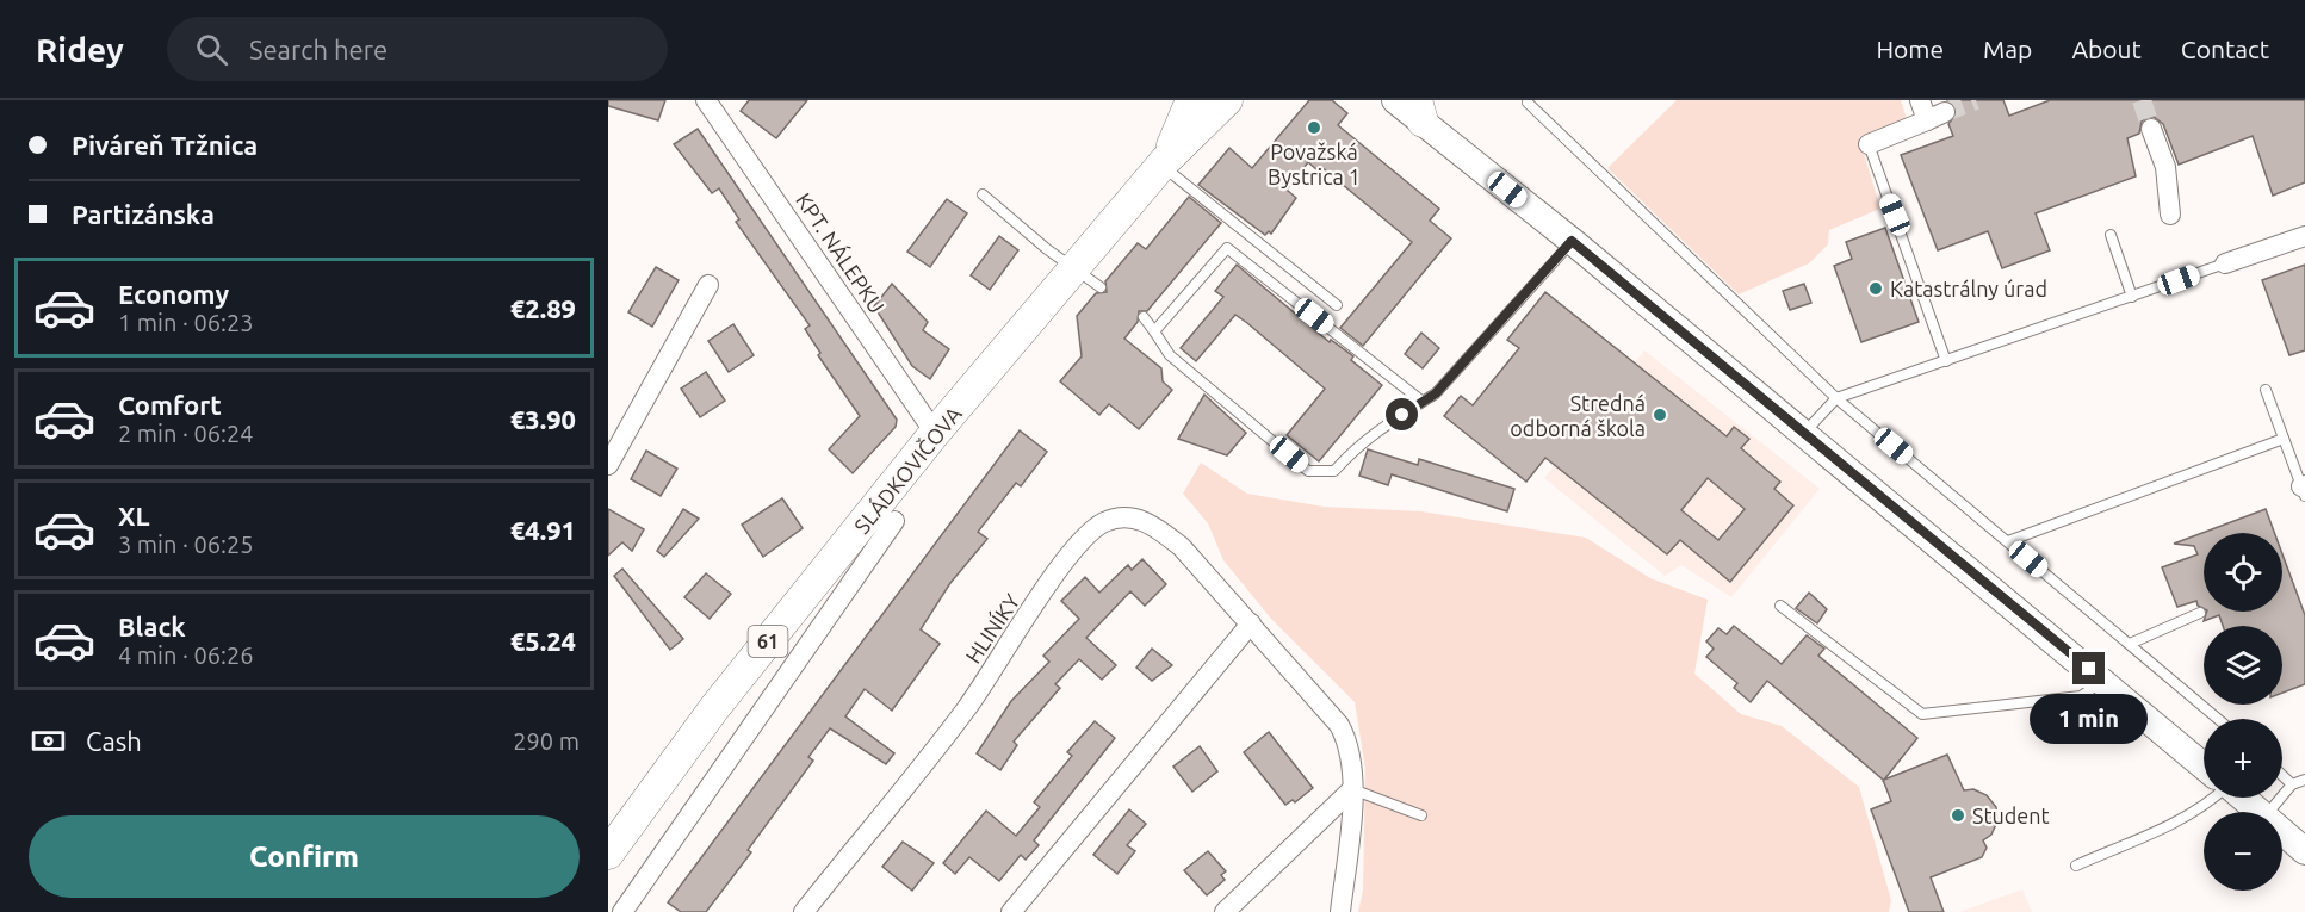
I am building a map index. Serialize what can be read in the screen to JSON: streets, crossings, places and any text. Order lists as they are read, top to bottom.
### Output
{
  "streets": {
    "main road": ["SLÁDKOVIČOVA", "61"],
    "street": ["KPT. NÁLEPKU", "HLINÍKY"]
  },
  "crossings": [
    ["KPT. NÁLEPKU", "SLÁDKOVIČOVA"]
  ],
  "places": [
    "Považská Bystrica 1",
    "Katastrálny úrad",
    "Stredná odborná škola",
    "Student"
  ],
  "page": {
    "header": "Ridey",
    "search": "Search here",
    "nav": [
      "Home",
      "Map",
      "About",
      "Contact"
    ],
    "banner": ["Piváreň Tržnica", "Partizánska"],
    "list": [
      {
        "name": "Economy",
        "note": "1 min · 06:23",
        "value": "€2.89"
      },
      {
        "name": "Comfort",
        "note": "2 min · 06:24",
        "value": "€3.90"
      },
      {
        "name": "XL",
        "note": "3 min · 06:25",
        "value": "€4.91"
      },
      {
        "name": "Black",
        "note": "4 min · 06:26",
        "value": "€5.24"
      }
    ],
    "map_buttons": ["+", "−"],
    "bubble": "1 min",
    "pay": ["Cash", "290 m"],
    "buttons": "Confirm"
  }
}
